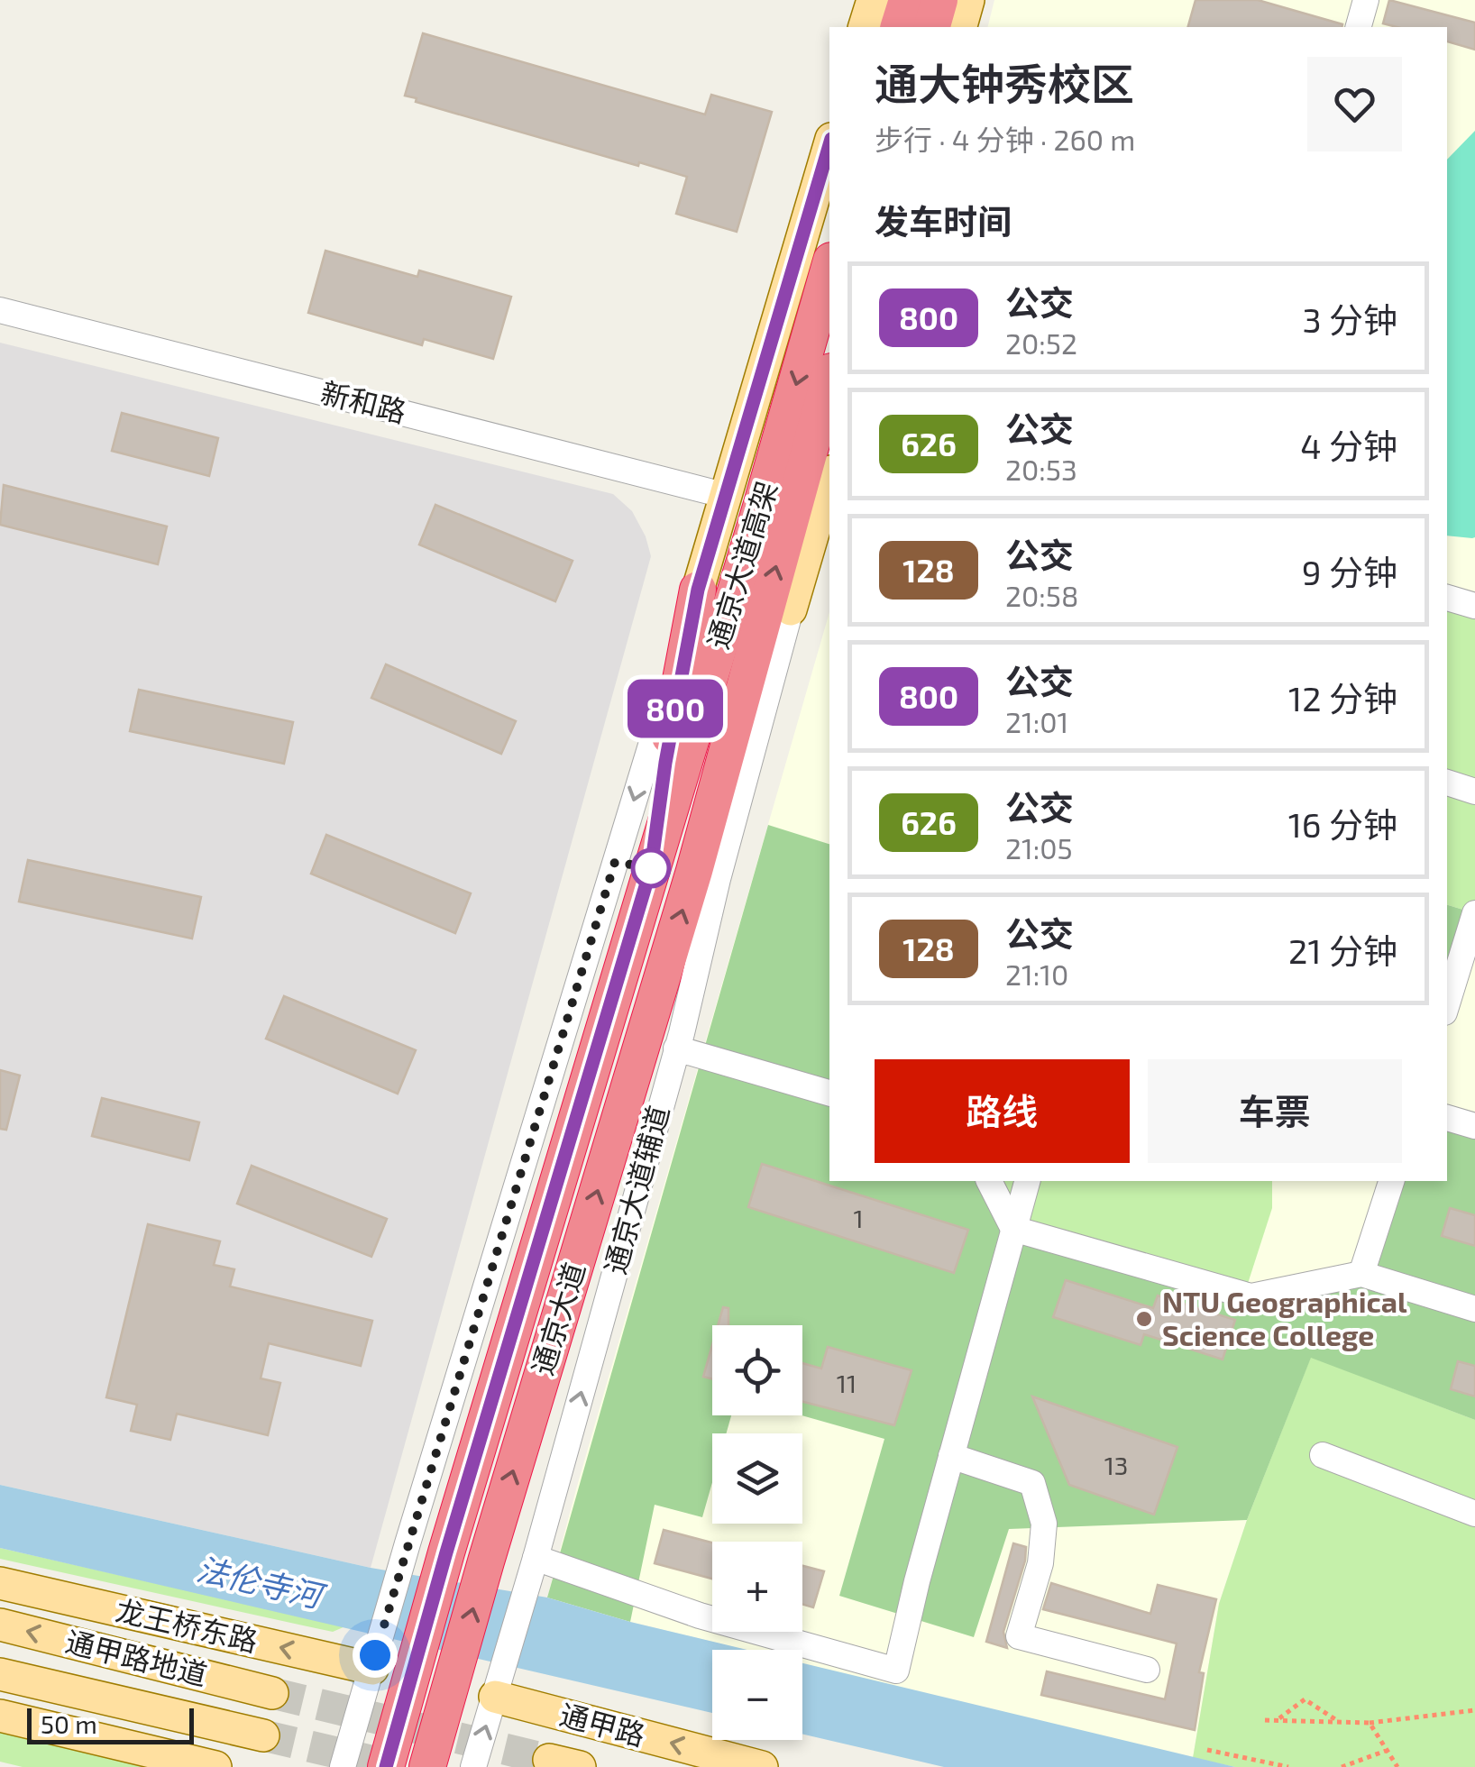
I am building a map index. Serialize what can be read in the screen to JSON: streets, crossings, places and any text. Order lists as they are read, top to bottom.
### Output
{
  "streets": {
    "highway": ["通京大道高架", "通京大道"],
    "main road": ["龙王桥东路", "通甲路地道", "通甲路"],
    "street": ["新和路", "通京大道辅道"]
  },
  "crossings": [
    ["通京大道高架", "通京大道"],
    ["通京大道辅道", "通甲路"]
  ],
  "one_way": ["通甲路"],
  "water": ["法伦寺河"],
  "places": ["NTU Geographical Science College"],
  "lines": ["bus line 800"],
  "house_numbers": ["1", "11", "13"],
  "scale_bar": "50 m",
  "page": {
    "on_map": "800",
    "heading": [
      ["通大钟秀校区", "步行 · 4 分钟 · 260 m"],
      "发车时间"
    ],
    "list": [
      {
        "mark": "800",
        "name": "公交",
        "note": "20:52",
        "value": "3 分钟"
      },
      {
        "mark": "626",
        "name": "公交",
        "note": "20:53",
        "value": "4 分钟"
      },
      {
        "mark": "128",
        "name": "公交",
        "note": "20:58",
        "value": "9 分钟"
      },
      {
        "mark": "800",
        "name": "公交",
        "note": "21:01",
        "value": "12 分钟"
      },
      {
        "mark": "626",
        "name": "公交",
        "note": "21:05",
        "value": "16 分钟"
      },
      {
        "mark": "128",
        "name": "公交",
        "note": "21:10",
        "value": "21 分钟"
      }
    ],
    "buttons": ["路线", "车票"],
    "map_buttons": ["+", "−"],
    "scale": "50 m"
  }
}
